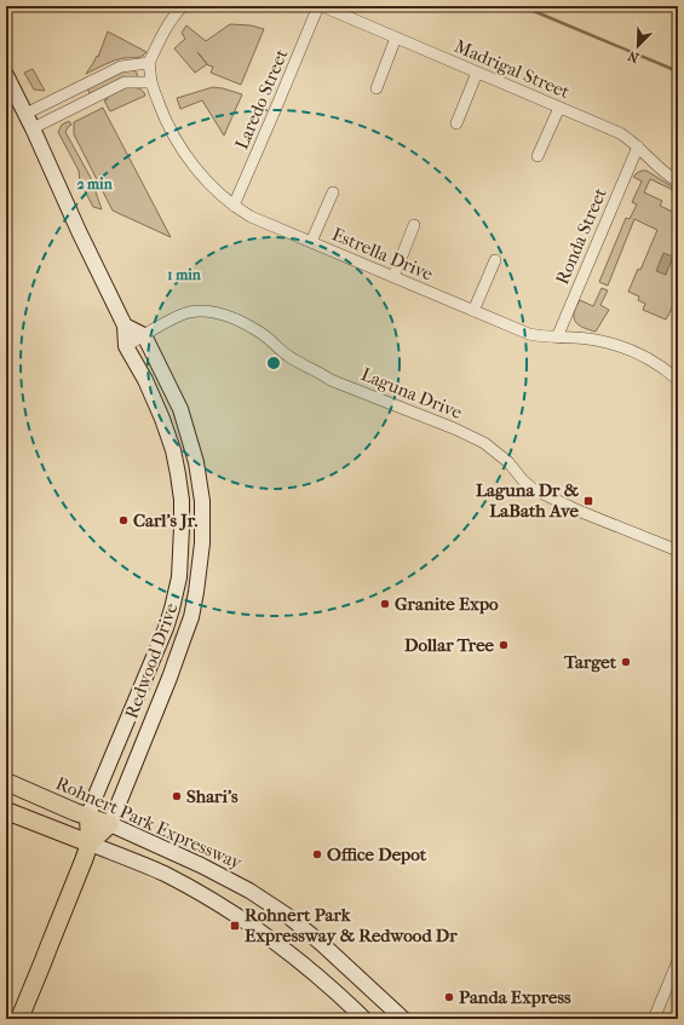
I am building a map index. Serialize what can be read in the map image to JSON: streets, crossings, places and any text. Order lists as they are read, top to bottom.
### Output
{
  "streets": {
    "main road": ["Redwood Drive", "Rohnert Park Expressway"],
    "street": [
      "Madrigal Street",
      "Laredo Street",
      "Ronda Street",
      "Estrella Drive",
      "Laguna Drive"
    ]
  },
  "crossings": [
    ["Madrigal Street", "Laredo Street"],
    ["Madrigal Street", "Ronda Street"],
    ["Laredo Street", "Estrella Drive"],
    ["Ronda Street", "Estrella Drive"],
    ["Laguna Drive", "Redwood Drive"],
    ["Redwood Drive", "Rohnert Park Expressway"]
  ],
  "places": {
    "transit": ["Laguna Dr & LaBath Ave", "Rohnert Park Expressway & Redwood Dr"],
    "other": [
      "Carl's Jr.",
      "Granite Expo",
      "Dollar Tree",
      "Target",
      "Shari's",
      "Office Depot",
      "Panda Express"
    ]
  },
  "north": "bottom left",
  "rings": ["2 min", "1 min"]
}
